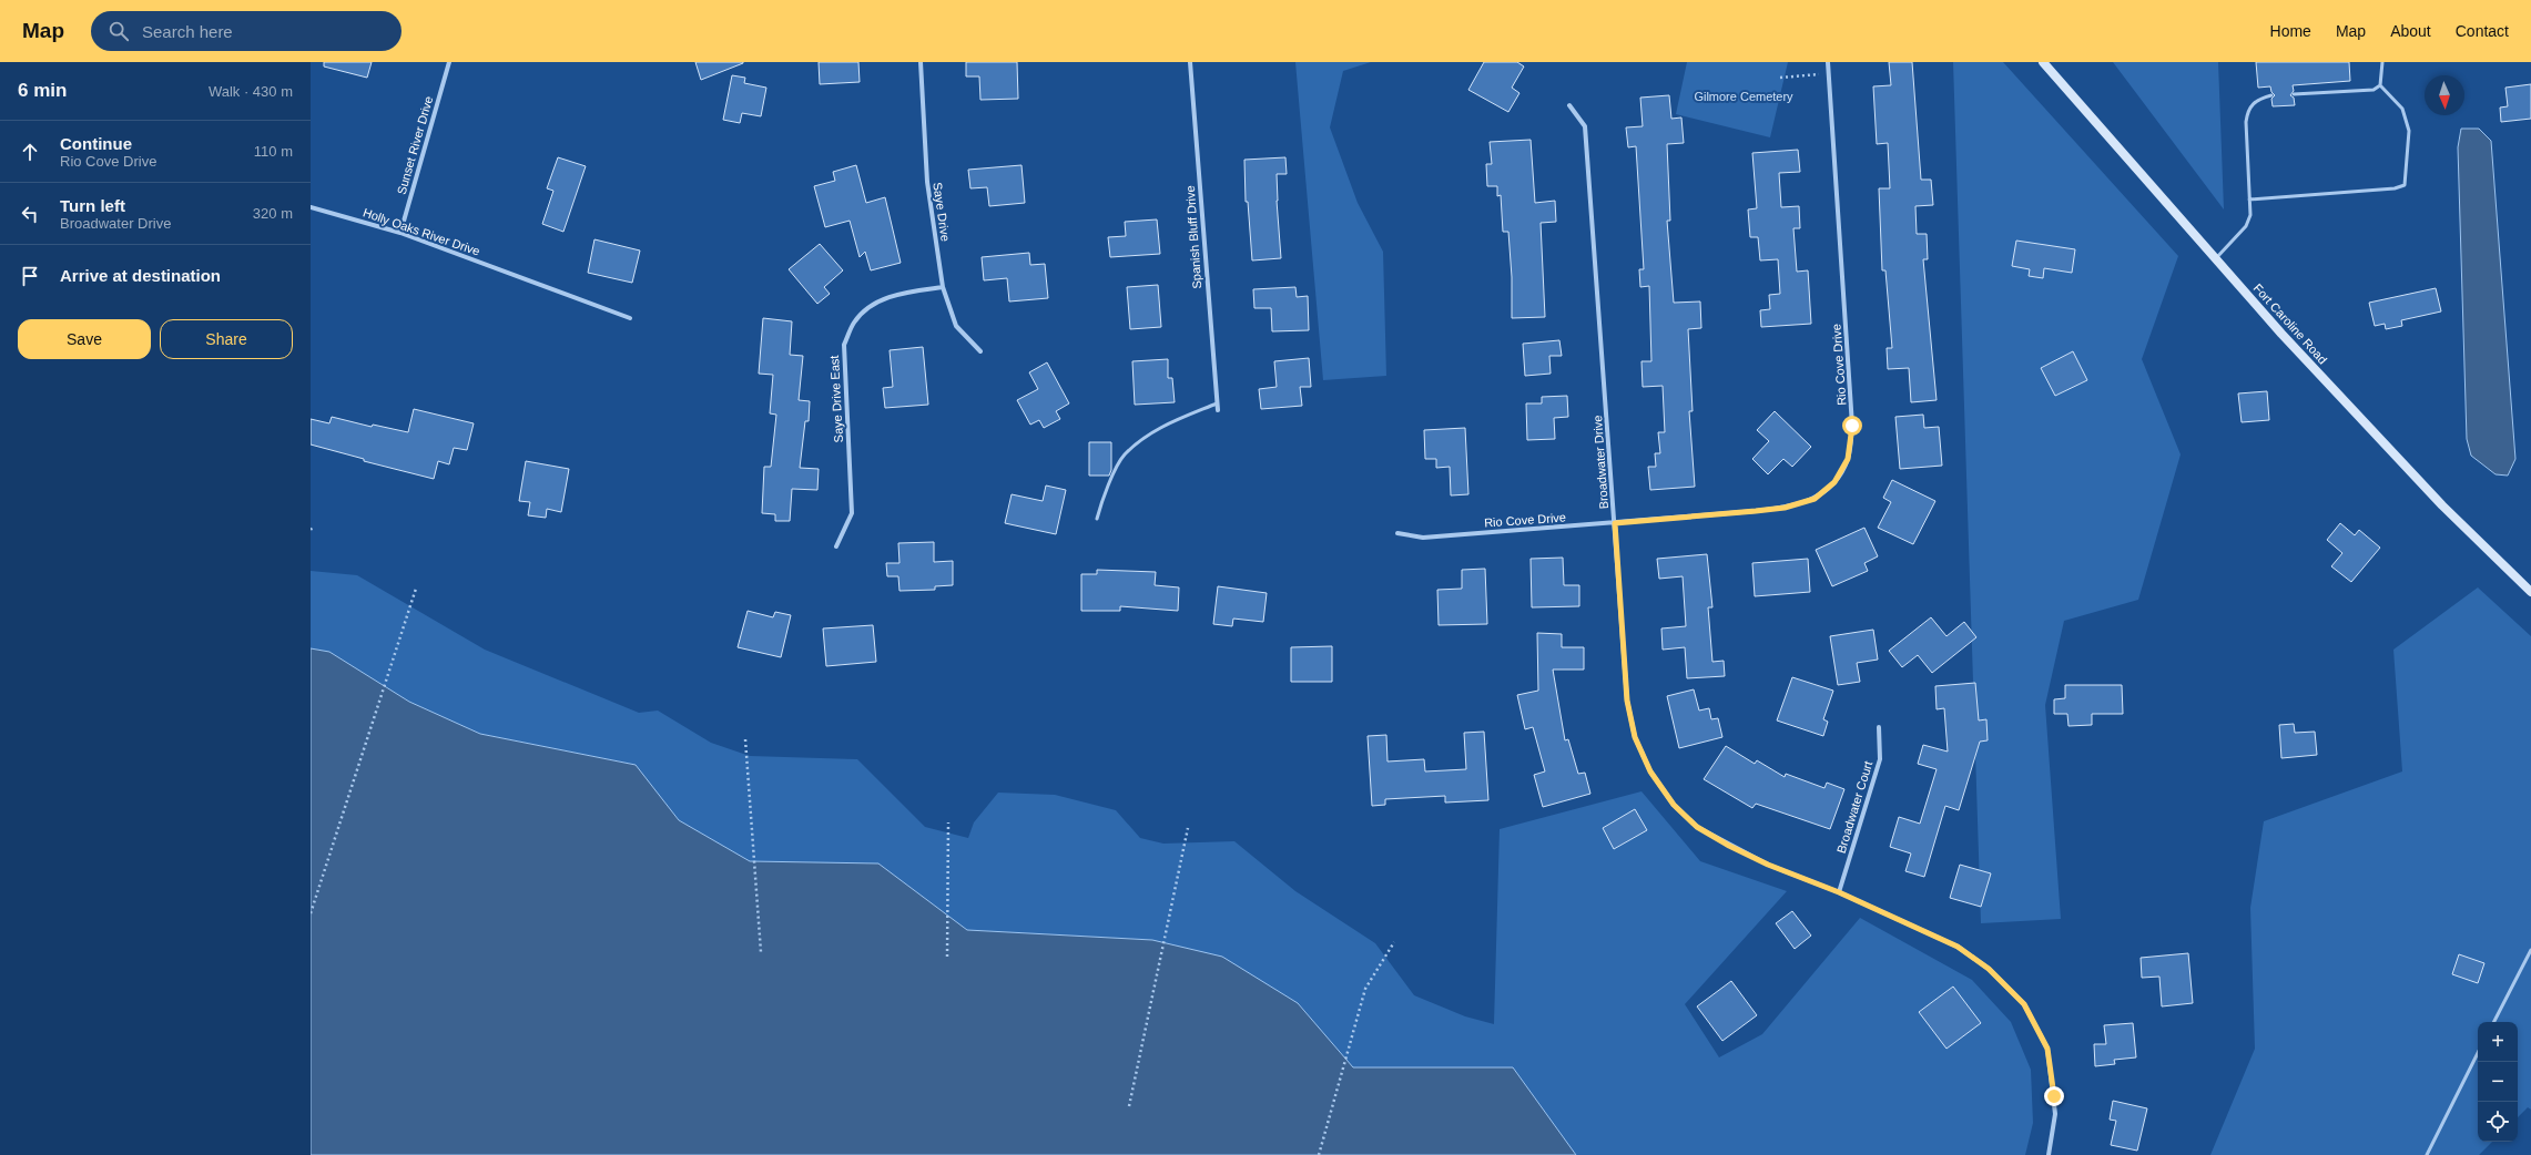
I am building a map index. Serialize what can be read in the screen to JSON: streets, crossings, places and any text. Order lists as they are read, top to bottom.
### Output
{
  "streets": {
    "street": [
      "Sunset River Drive",
      "Saye Drive",
      "Holly Oaks River Drive",
      "Spanish Bluff Drive",
      "Fort Caroline Road",
      "Rio Cove Drive",
      "Saye Drive East",
      "Broadwater Drive",
      "Broadwater Court"
    ]
  },
  "crossings": [
    ["Sunset River Drive", "Holly Oaks River Drive"],
    ["Saye Drive", "Saye Drive East"],
    ["Rio Cove Drive", "Broadwater Drive"],
    ["Broadwater Drive", "Broadwater Court"]
  ],
  "parks": ["Gilmore Cemetery"],
  "north": "bottom",
  "page": {
    "header": "Map",
    "search": "Search here",
    "nav": [
      "Home",
      "Map",
      "About",
      "Contact"
    ],
    "heading": ["6 min", "Walk · 430 m"],
    "list": [
      ["Continue", "Rio Cove Drive", "110 m"],
      ["Turn left", "Broadwater Drive", "320 m"],
      "Arrive at destination"
    ],
    "buttons": ["Save", "Share"],
    "map_buttons": ["+", "−"]
  }
}
